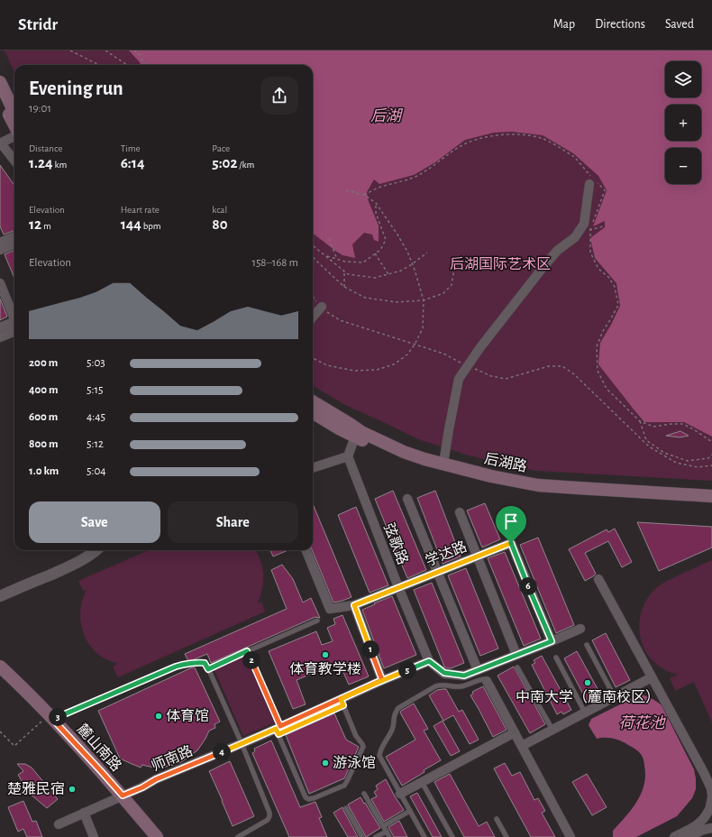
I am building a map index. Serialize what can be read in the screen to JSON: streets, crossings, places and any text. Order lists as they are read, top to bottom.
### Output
{
  "streets": {
    "main road": ["后湖路", "麓山南路"],
    "street": ["弦歌路", "学达路", "师南路"]
  },
  "crossings": [
    ["弦歌路", "学达路"],
    ["弦歌路", "师南路"],
    ["麓山南路", "师南路"]
  ],
  "water": ["后湖", "荷花池"],
  "parks": ["后湖国际艺术区"],
  "places": [
    "体育教学楼",
    "中南大学（麓南校区）",
    "体育馆",
    "游泳馆",
    "楚雅民宿"
  ],
  "page": {
    "header": "Stridr",
    "nav": ["Map", "Directions", "Saved"],
    "map_buttons": ["+", "−"],
    "heading": ["Evening run", "19:01"],
    "stats": [
      ["Distance", "1.24 km"],
      ["Time", "6:14"],
      ["Pace", "5:02 /km"],
      ["Elevation", "12 m"],
      ["Heart rate", "144 bpm"],
      ["kcal", "80"]
    ],
    "chart": ["Elevation", "158–168 m"],
    "list": [
      {
        "name": "200 m",
        "note": "5:03"
      },
      {
        "name": "400 m",
        "note": "5:15"
      },
      {
        "name": "600 m",
        "note": "4:45"
      },
      {
        "name": "800 m",
        "note": "5:12"
      },
      {
        "name": "1.0 km",
        "note": "5:04"
      }
    ],
    "buttons": ["Save", "Share"],
    "pins": [
      "6",
      "1",
      "2",
      "5",
      "3",
      "4"
    ]
  }
}
